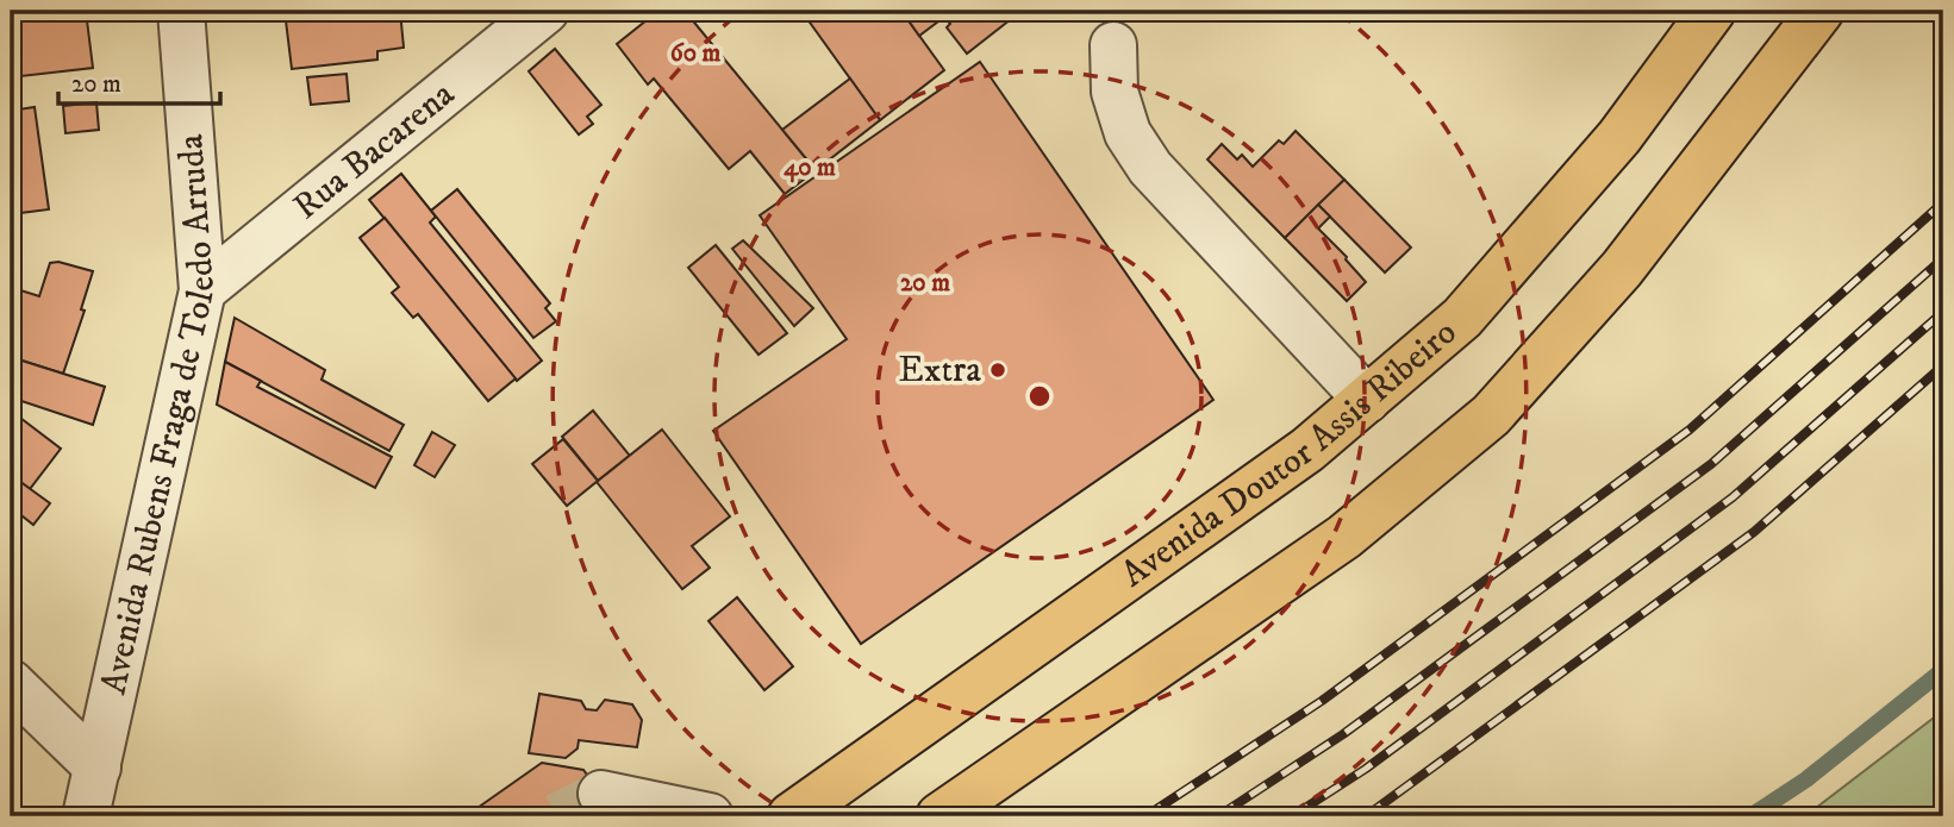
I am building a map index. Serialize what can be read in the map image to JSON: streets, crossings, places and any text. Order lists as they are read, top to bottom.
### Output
{
  "streets": {
    "main road": ["Avenida Doutor Assis Ribeiro"],
    "street": ["Rua Bacarena", "Avenida Rubens Fraga de Toledo Arruda"]
  },
  "crossings": [
    ["Rua Bacarena", "Avenida Rubens Fraga de Toledo Arruda"]
  ],
  "places": ["Extra"],
  "scale_bar": "20 m",
  "rings": ["60 m", "40 m", "20 m"]
}
